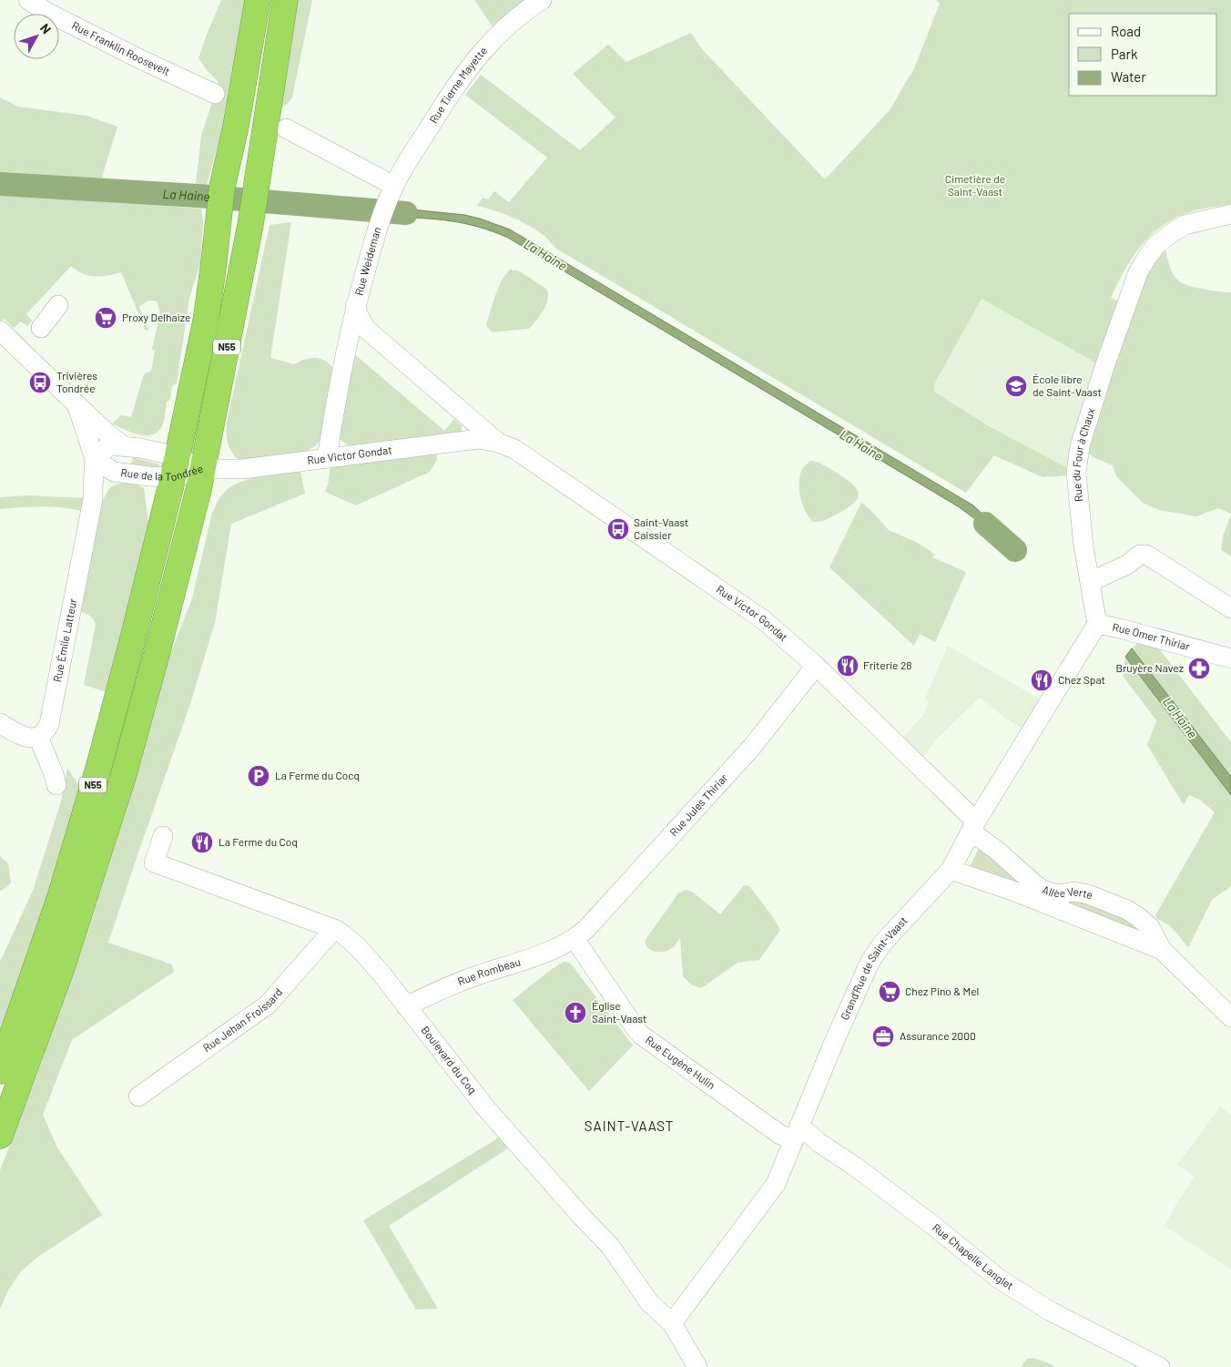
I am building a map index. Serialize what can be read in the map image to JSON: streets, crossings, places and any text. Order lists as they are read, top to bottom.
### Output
{
  "streets": {
    "highway": ["N55"],
    "street": [
      "Rue Franklin Roosevelt",
      "Rue Tierne Mayette",
      "Rue Weideman",
      "Rue Victor Gondat",
      "Rue du Four à Chaux",
      "Rue de la Tondrée",
      "Rue Omer Thiriar",
      "Rue Émile Latteur",
      "Rue Jules Thiriar",
      "Allée Verte",
      "Grand'Rue de Saint-Vaast",
      "Rue Rombeau",
      "Rue Jehan Froissard",
      "Boulevard du Coq",
      "Rue Eugène Hulin",
      "Rue Chapelle Langlet"
    ]
  },
  "crossings": [
    ["Rue Tierne Mayette", "Rue Weideman"],
    ["Rue Weideman", "Rue Victor Gondat"],
    ["N55", "Rue Victor Gondat"],
    ["N55", "Rue de la Tondrée"],
    ["Rue Victor Gondat", "Rue de la Tondrée"],
    ["Rue Victor Gondat", "Rue Jules Thiriar"],
    ["Rue Victor Gondat", "Allée Verte"],
    ["Rue Victor Gondat", "Grand'Rue de Saint-Vaast"],
    ["Rue du Four à Chaux", "Rue Omer Thiriar"],
    ["Rue du Four à Chaux", "Grand'Rue de Saint-Vaast"],
    ["Rue de la Tondrée", "Rue Émile Latteur"],
    ["Rue Omer Thiriar", "Grand'Rue de Saint-Vaast"],
    ["Rue Jules Thiriar", "Rue Rombeau"],
    ["Rue Jules Thiriar", "Rue Eugène Hulin"],
    ["Allée Verte", "Grand'Rue de Saint-Vaast"],
    ["Grand'Rue de Saint-Vaast", "Boulevard du Coq"],
    ["Grand'Rue de Saint-Vaast", "Rue Eugène Hulin"],
    ["Grand'Rue de Saint-Vaast", "Rue Chapelle Langlet"],
    ["Rue Rombeau", "Boulevard du Coq"],
    ["Rue Rombeau", "Rue Eugène Hulin"],
    ["Rue Jehan Froissard", "Boulevard du Coq"],
    ["Rue Eugène Hulin", "Rue Chapelle Langlet"]
  ],
  "districts": ["SAINT-VAAST"],
  "water": ["La Haine"],
  "parks": ["Cimetière de Saint-Vaast"],
  "places": {
    "supermarket": ["Proxy Delhaize", "Chez Pino & Mel"],
    "bus stop": ["Trivières Tondrée", "Saint-Vaast Caissier"],
    "school or university": ["École libre de Saint-Vaast"],
    "restaurant": ["Friterie 28", "Chez Spat", "La Ferme du Coq"],
    "pharmacy": ["Bruyère Navez"],
    "parking": ["La Ferme du Cocq"],
    "church": ["Église Saint-Vaast"],
    "office": ["Assurance 2000"]
  },
  "legend": ["Road", "Park", "Water"],
  "north": "top right"
}
